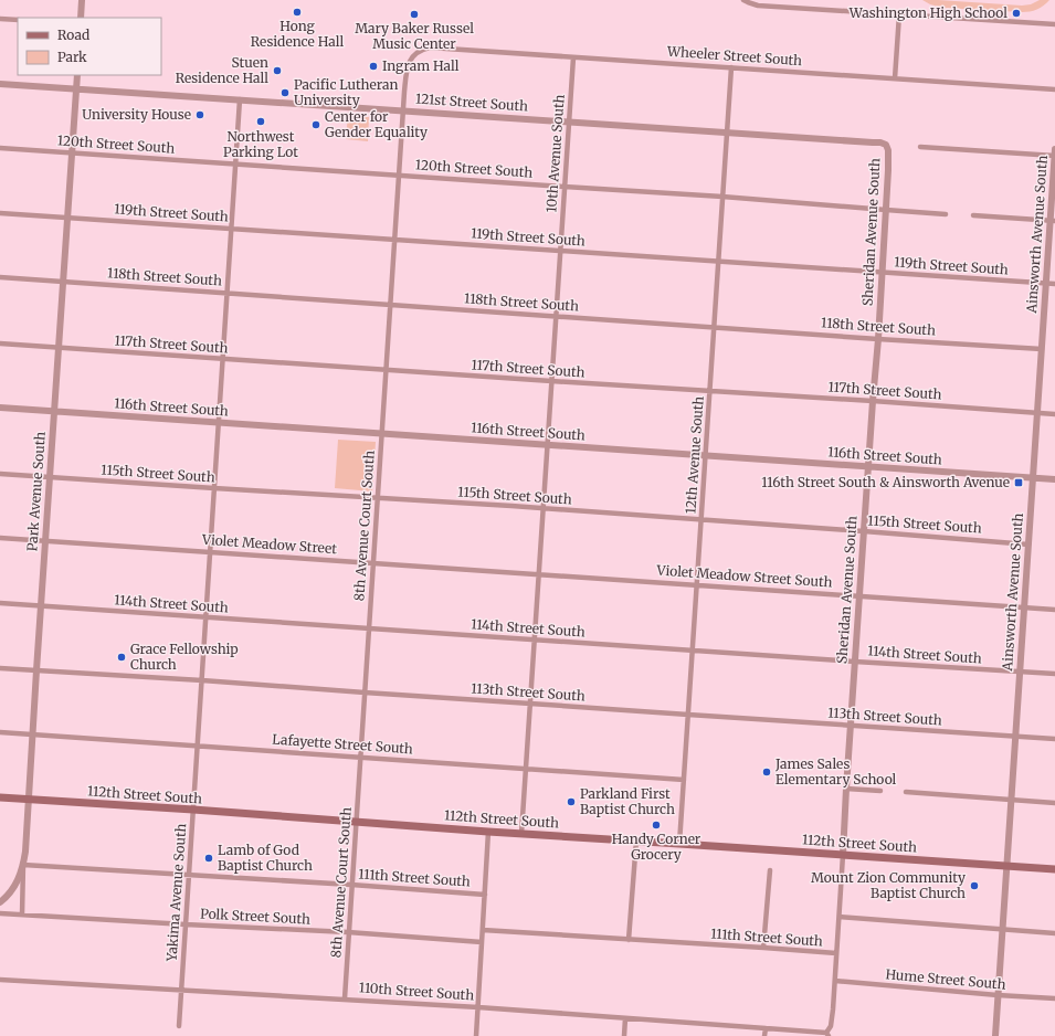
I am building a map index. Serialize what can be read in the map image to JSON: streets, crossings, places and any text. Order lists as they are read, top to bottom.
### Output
{
  "streets": {
    "main road": ["112th Street South"],
    "street": [
      "Wheeler Street South",
      "121st Street South",
      "120th Street South",
      "10th Avenue South",
      "119th Street South",
      "Sheridan Avenue South",
      "Ainsworth Avenue South",
      "118th Street South",
      "117th Street South",
      "116th Street South",
      "12th Avenue South",
      "115th Street South",
      "Park Avenue South",
      "8th Avenue Court South",
      "Violet Meadow Street",
      "Violet Meadow Street South",
      "114th Street South",
      "113th Street South",
      "Lafayette Street South",
      "111th Street South",
      "Yakima Avenue South",
      "Polk Street South",
      "Hume Street South",
      "110th Street South"
    ]
  },
  "crossings": [
    ["Wheeler Street South", "10th Avenue South"],
    ["Wheeler Street South", "12th Avenue South"],
    ["Wheeler Street South", "8th Avenue Court South"],
    ["121st Street South", "10th Avenue South"],
    ["121st Street South", "Sheridan Avenue South"],
    ["121st Street South", "12th Avenue South"],
    ["121st Street South", "Park Avenue South"],
    ["121st Street South", "8th Avenue Court South"],
    ["121st Street South", "Yakima Avenue South"],
    ["120th Street South", "10th Avenue South"],
    ["120th Street South", "Sheridan Avenue South"],
    ["120th Street South", "12th Avenue South"],
    ["120th Street South", "Park Avenue South"],
    ["120th Street South", "8th Avenue Court South"],
    ["120th Street South", "Yakima Avenue South"],
    ["10th Avenue South", "119th Street South"],
    ["10th Avenue South", "118th Street South"],
    ["10th Avenue South", "117th Street South"],
    ["10th Avenue South", "116th Street South"],
    ["10th Avenue South", "115th Street South"],
    ["10th Avenue South", "Violet Meadow Street"],
    ["10th Avenue South", "Violet Meadow Street South"],
    ["10th Avenue South", "114th Street South"],
    ["10th Avenue South", "113th Street South"],
    ["10th Avenue South", "Lafayette Street South"],
    ["10th Avenue South", "112th Street South"],
    ["119th Street South", "Sheridan Avenue South"],
    ["119th Street South", "Ainsworth Avenue South"],
    ["119th Street South", "12th Avenue South"],
    ["119th Street South", "Park Avenue South"],
    ["119th Street South", "8th Avenue Court South"],
    ["119th Street South", "Yakima Avenue South"],
    ["Sheridan Avenue South", "118th Street South"],
    ["Sheridan Avenue South", "117th Street South"],
    ["Sheridan Avenue South", "116th Street South"],
    ["Sheridan Avenue South", "115th Street South"],
    ["Sheridan Avenue South", "Violet Meadow Street South"],
    ["Sheridan Avenue South", "114th Street South"],
    ["Sheridan Avenue South", "113th Street South"],
    ["Sheridan Avenue South", "112th Street South"],
    ["Sheridan Avenue South", "111th Street South"],
    ["Sheridan Avenue South", "Hume Street South"],
    ["Sheridan Avenue South", "110th Street South"],
    ["Ainsworth Avenue South", "118th Street South"],
    ["Ainsworth Avenue South", "117th Street South"],
    ["Ainsworth Avenue South", "116th Street South"],
    ["Ainsworth Avenue South", "115th Street South"],
    ["Ainsworth Avenue South", "Violet Meadow Street South"],
    ["Ainsworth Avenue South", "114th Street South"],
    ["Ainsworth Avenue South", "113th Street South"],
    ["Ainsworth Avenue South", "112th Street South"],
    ["Ainsworth Avenue South", "Hume Street South"],
    ["118th Street South", "12th Avenue South"],
    ["118th Street South", "Park Avenue South"],
    ["118th Street South", "8th Avenue Court South"],
    ["118th Street South", "Yakima Avenue South"],
    ["117th Street South", "12th Avenue South"],
    ["117th Street South", "Park Avenue South"],
    ["117th Street South", "8th Avenue Court South"],
    ["117th Street South", "Yakima Avenue South"],
    ["116th Street South", "12th Avenue South"],
    ["116th Street South", "Park Avenue South"],
    ["116th Street South", "8th Avenue Court South"],
    ["116th Street South", "Yakima Avenue South"],
    ["12th Avenue South", "115th Street South"],
    ["12th Avenue South", "Violet Meadow Street South"],
    ["12th Avenue South", "114th Street South"],
    ["12th Avenue South", "113th Street South"],
    ["12th Avenue South", "Lafayette Street South"],
    ["12th Avenue South", "112th Street South"],
    ["115th Street South", "Park Avenue South"],
    ["115th Street South", "8th Avenue Court South"],
    ["115th Street South", "Yakima Avenue South"],
    ["Park Avenue South", "Violet Meadow Street"],
    ["Park Avenue South", "114th Street South"],
    ["Park Avenue South", "113th Street South"],
    ["Park Avenue South", "Lafayette Street South"],
    ["Park Avenue South", "112th Street South"],
    ["Park Avenue South", "111th Street South"],
    ["8th Avenue Court South", "Violet Meadow Street"],
    ["8th Avenue Court South", "114th Street South"],
    ["8th Avenue Court South", "113th Street South"],
    ["8th Avenue Court South", "Lafayette Street South"],
    ["8th Avenue Court South", "112th Street South"],
    ["8th Avenue Court South", "111th Street South"],
    ["8th Avenue Court South", "Polk Street South"],
    ["8th Avenue Court South", "110th Street South"],
    ["Violet Meadow Street", "Violet Meadow Street South"],
    ["Violet Meadow Street", "Yakima Avenue South"],
    ["114th Street South", "Yakima Avenue South"],
    ["113th Street South", "Yakima Avenue South"],
    ["Lafayette Street South", "Yakima Avenue South"],
    ["112th Street South", "Yakima Avenue South"],
    ["111th Street South", "Yakima Avenue South"],
    ["Yakima Avenue South", "Polk Street South"],
    ["Yakima Avenue South", "110th Street South"]
  ],
  "places": {
    "other": [
      "Hong Residence Hall",
      "Washington High School",
      "Mary Baker Russel Music Center",
      "Ingram Hall",
      "Stuen Residence Hall",
      "Pacific Lutheran University",
      "University House",
      "Northwest Parking Lot",
      "Center for Gender Equality",
      "Grace Fellowship Church",
      "James Sales Elementary School",
      "Parkland First Baptist Church",
      "Handy Corner Grocery",
      "Lamb of God Baptist Church",
      "Mount Zion Community Baptist Church"
    ],
    "transit": ["116th Street South & Ainsworth Avenue"]
  },
  "legend": ["Road", "Park"]
}
